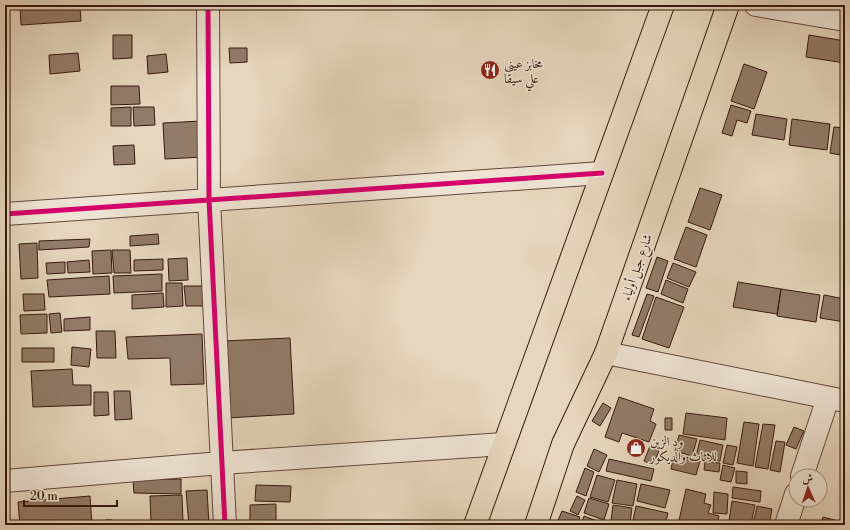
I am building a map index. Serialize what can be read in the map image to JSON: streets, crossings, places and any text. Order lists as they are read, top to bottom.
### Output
{
  "streets": {
    "main road": ["شارع جبل أولياء"]
  },
  "places": {
    "restaurant": ["مخابز عيني علي سيقا"],
    "shop": ["ود الزين للاثاث والديكور"]
  },
  "scale_bar": "20 m",
  "north": "top"
}
